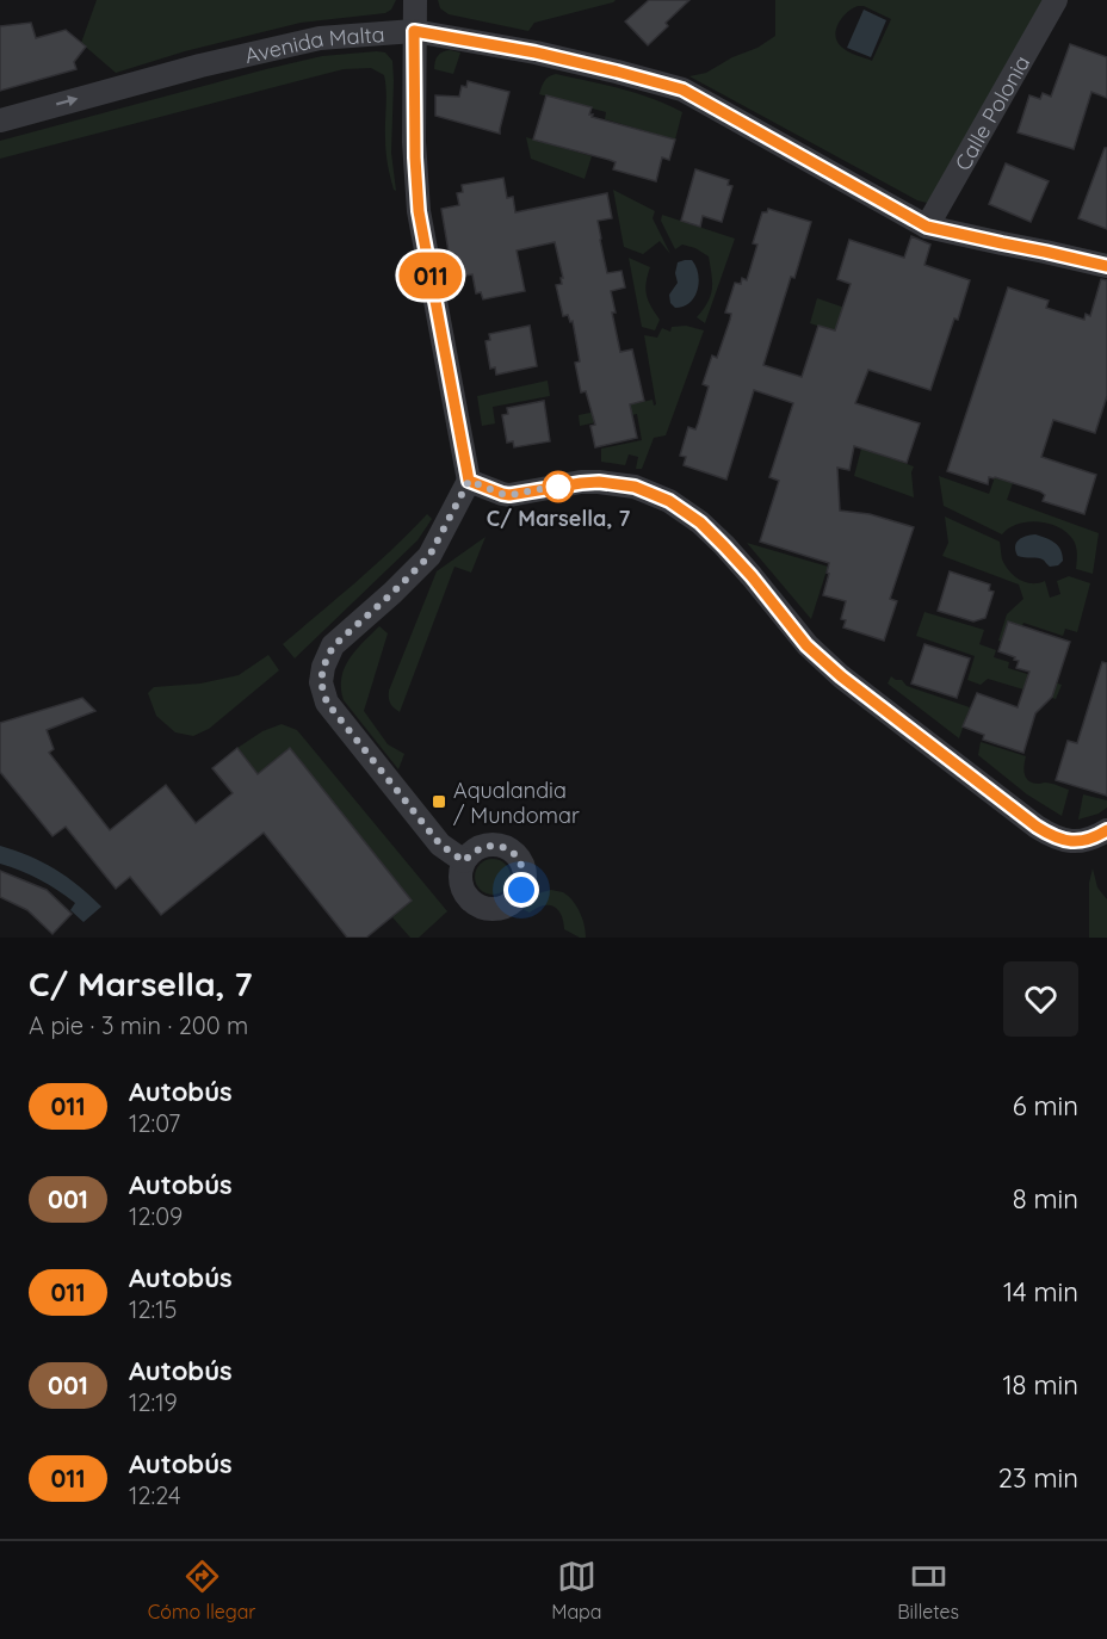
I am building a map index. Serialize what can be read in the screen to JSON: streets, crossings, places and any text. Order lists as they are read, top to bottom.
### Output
{
  "streets": {
    "street": ["Avenida Malta", "Calle Polonia"]
  },
  "crossings": [
    ["Avenida Malta", "Calle Polonia"]
  ],
  "one_way": ["Avenida Malta"],
  "places": {
    "other": ["C/ Marsella, 7"],
    "transit": ["Aqualandia / Mundomar"]
  },
  "lines": ["bus line 011"],
  "page": {
    "on_map": "011",
    "heading": ["C/ Marsella, 7", "A pie · 3 min · 200 m"],
    "list": [
      {
        "mark": "011",
        "name": "Autobús",
        "note": "12:07",
        "value": "6 min"
      },
      {
        "mark": "001",
        "name": "Autobús",
        "note": "12:09",
        "value": "8 min"
      },
      {
        "mark": "011",
        "name": "Autobús",
        "note": "12:15",
        "value": "14 min"
      },
      {
        "mark": "001",
        "name": "Autobús",
        "note": "12:19",
        "value": "18 min"
      },
      {
        "mark": "011",
        "name": "Autobús",
        "note": "12:24",
        "value": "23 min"
      }
    ],
    "tabs": ["Cómo llegar", "Mapa", "Billetes"]
  }
}
